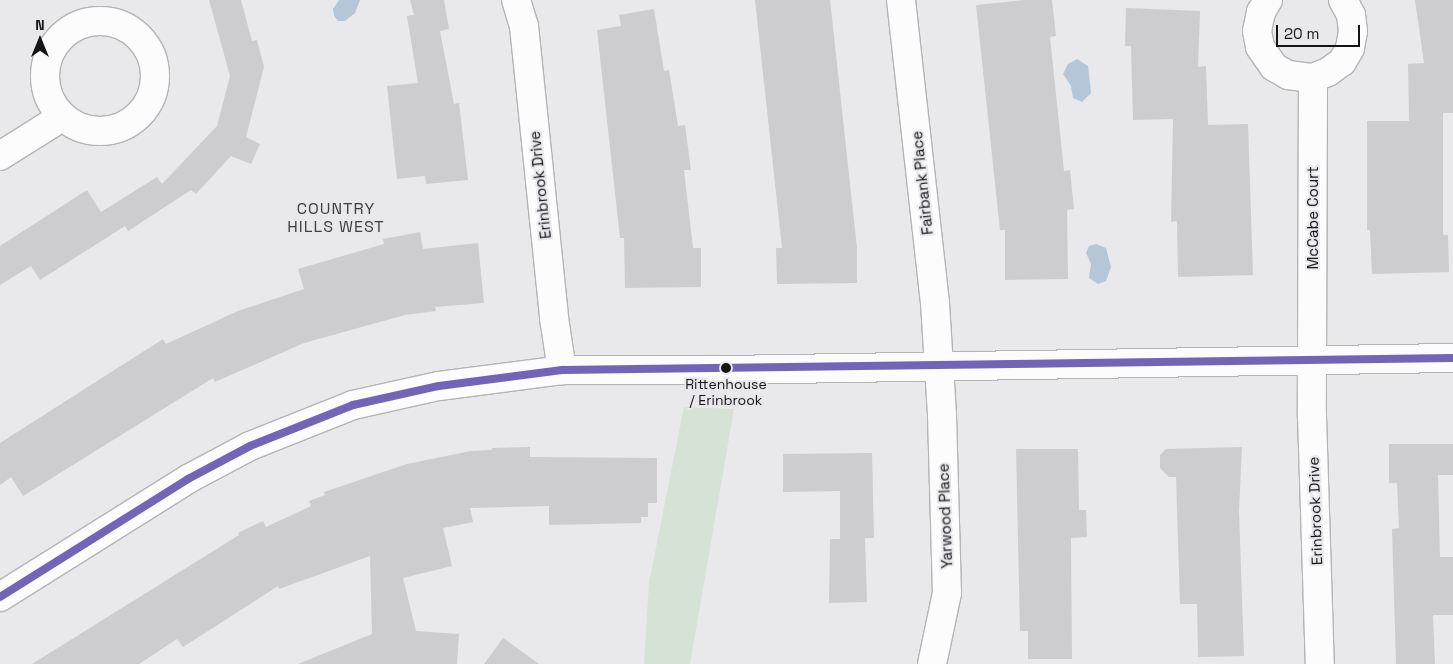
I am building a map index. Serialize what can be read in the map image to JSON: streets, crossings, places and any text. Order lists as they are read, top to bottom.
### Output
{
  "streets": {
    "street": [
      "Fairbank Place",
      "Erinbrook Drive",
      "McCabe Court",
      "Yarwood Place"
    ]
  },
  "crossings": [
    ["Fairbank Place", "Yarwood Place"],
    ["Erinbrook Drive", "McCabe Court"]
  ],
  "districts": ["COUNTRY HILLS WEST"],
  "places": ["Rittenhouse / Erinbrook"],
  "scale_bar": "20 m",
  "north": "top"
}
